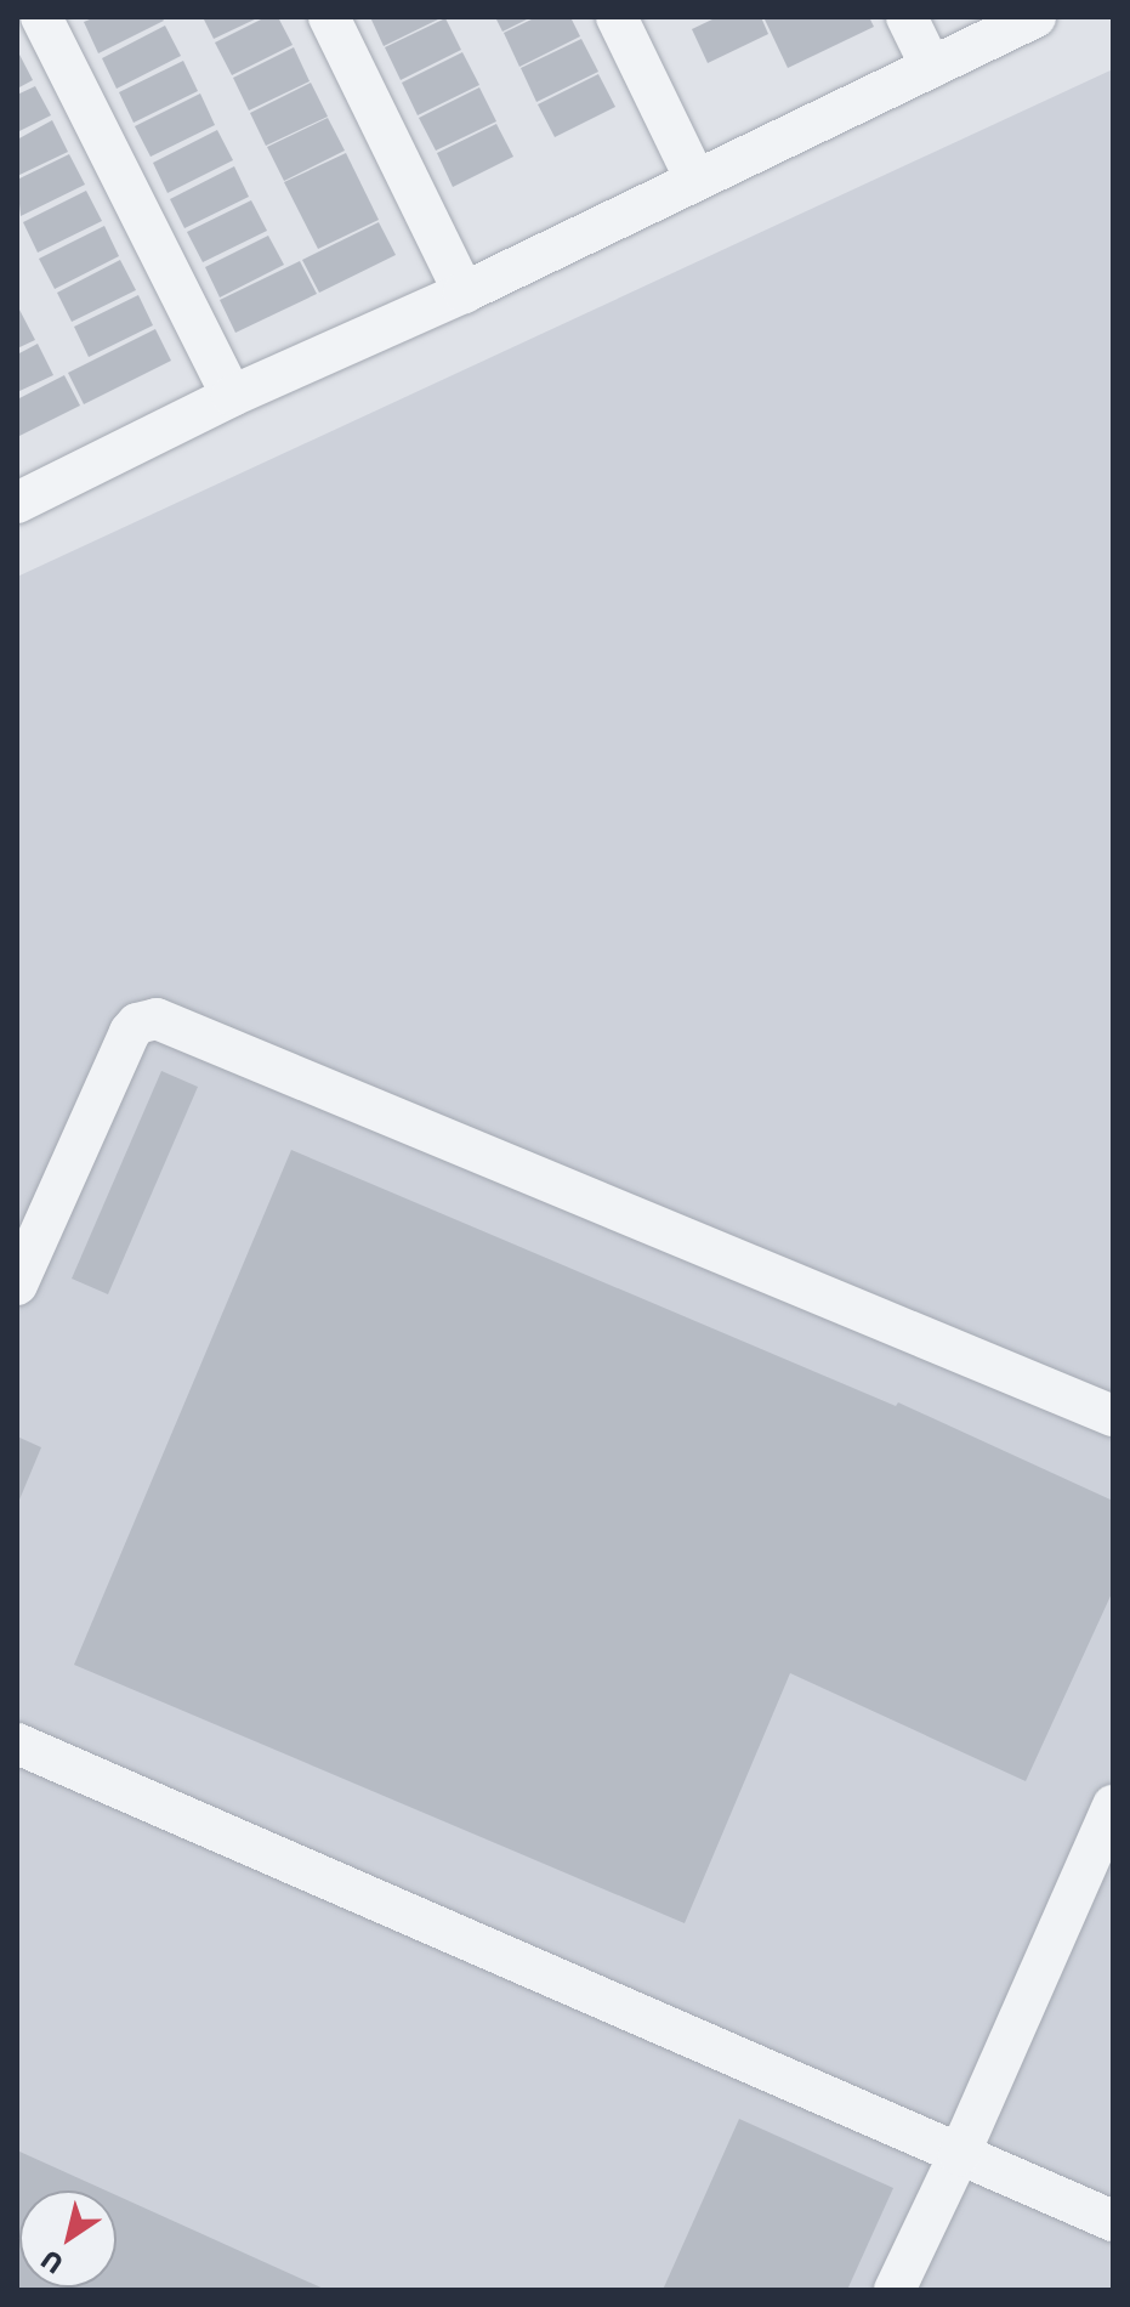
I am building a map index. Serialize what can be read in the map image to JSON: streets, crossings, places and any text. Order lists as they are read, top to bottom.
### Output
{
  "north": "bottom left"
}
